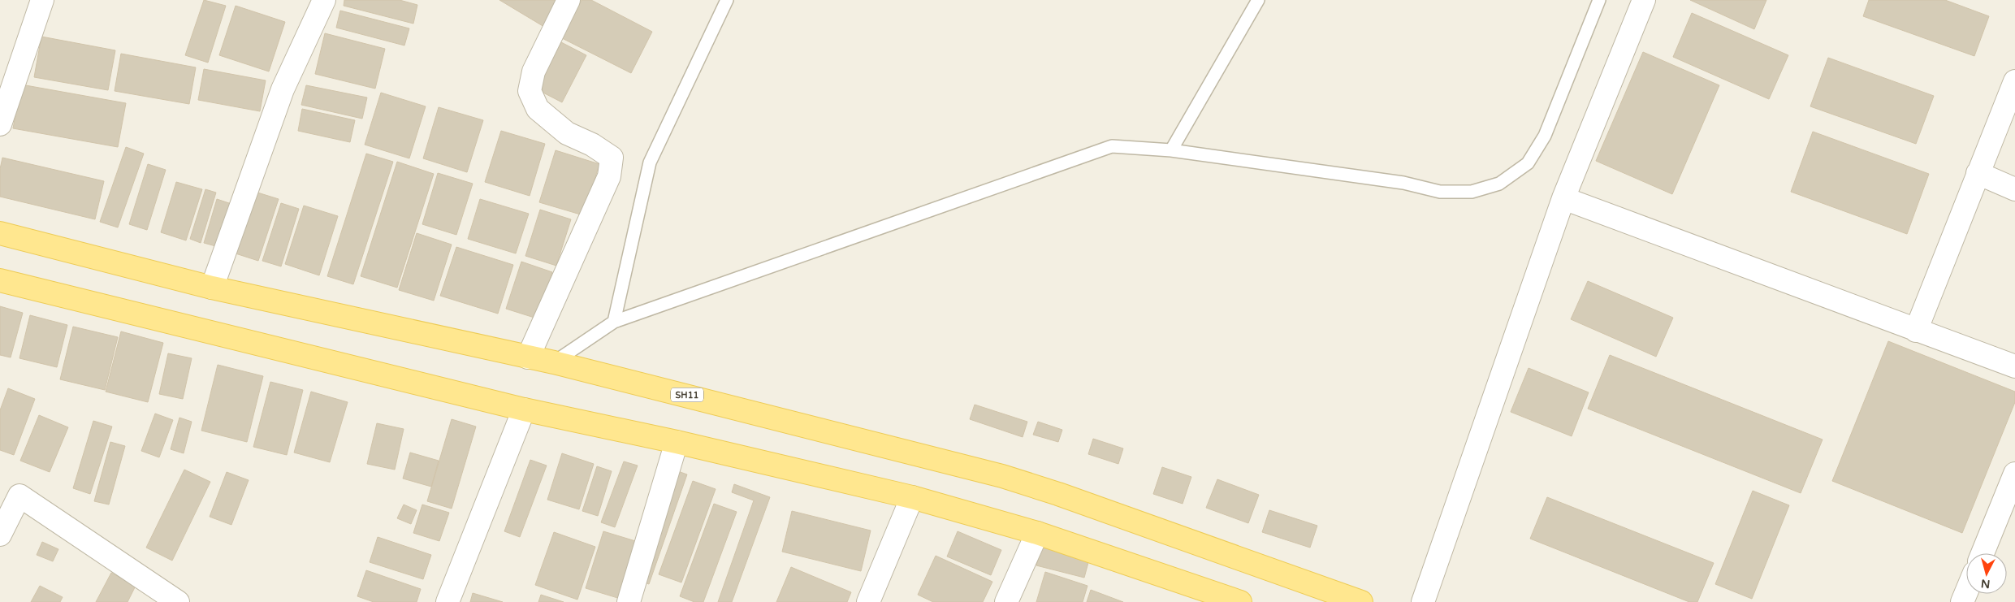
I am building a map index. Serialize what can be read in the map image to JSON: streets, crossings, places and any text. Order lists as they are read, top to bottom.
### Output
{
  "streets": {
    "main road": ["SH11"]
  },
  "north": "bottom"
}
